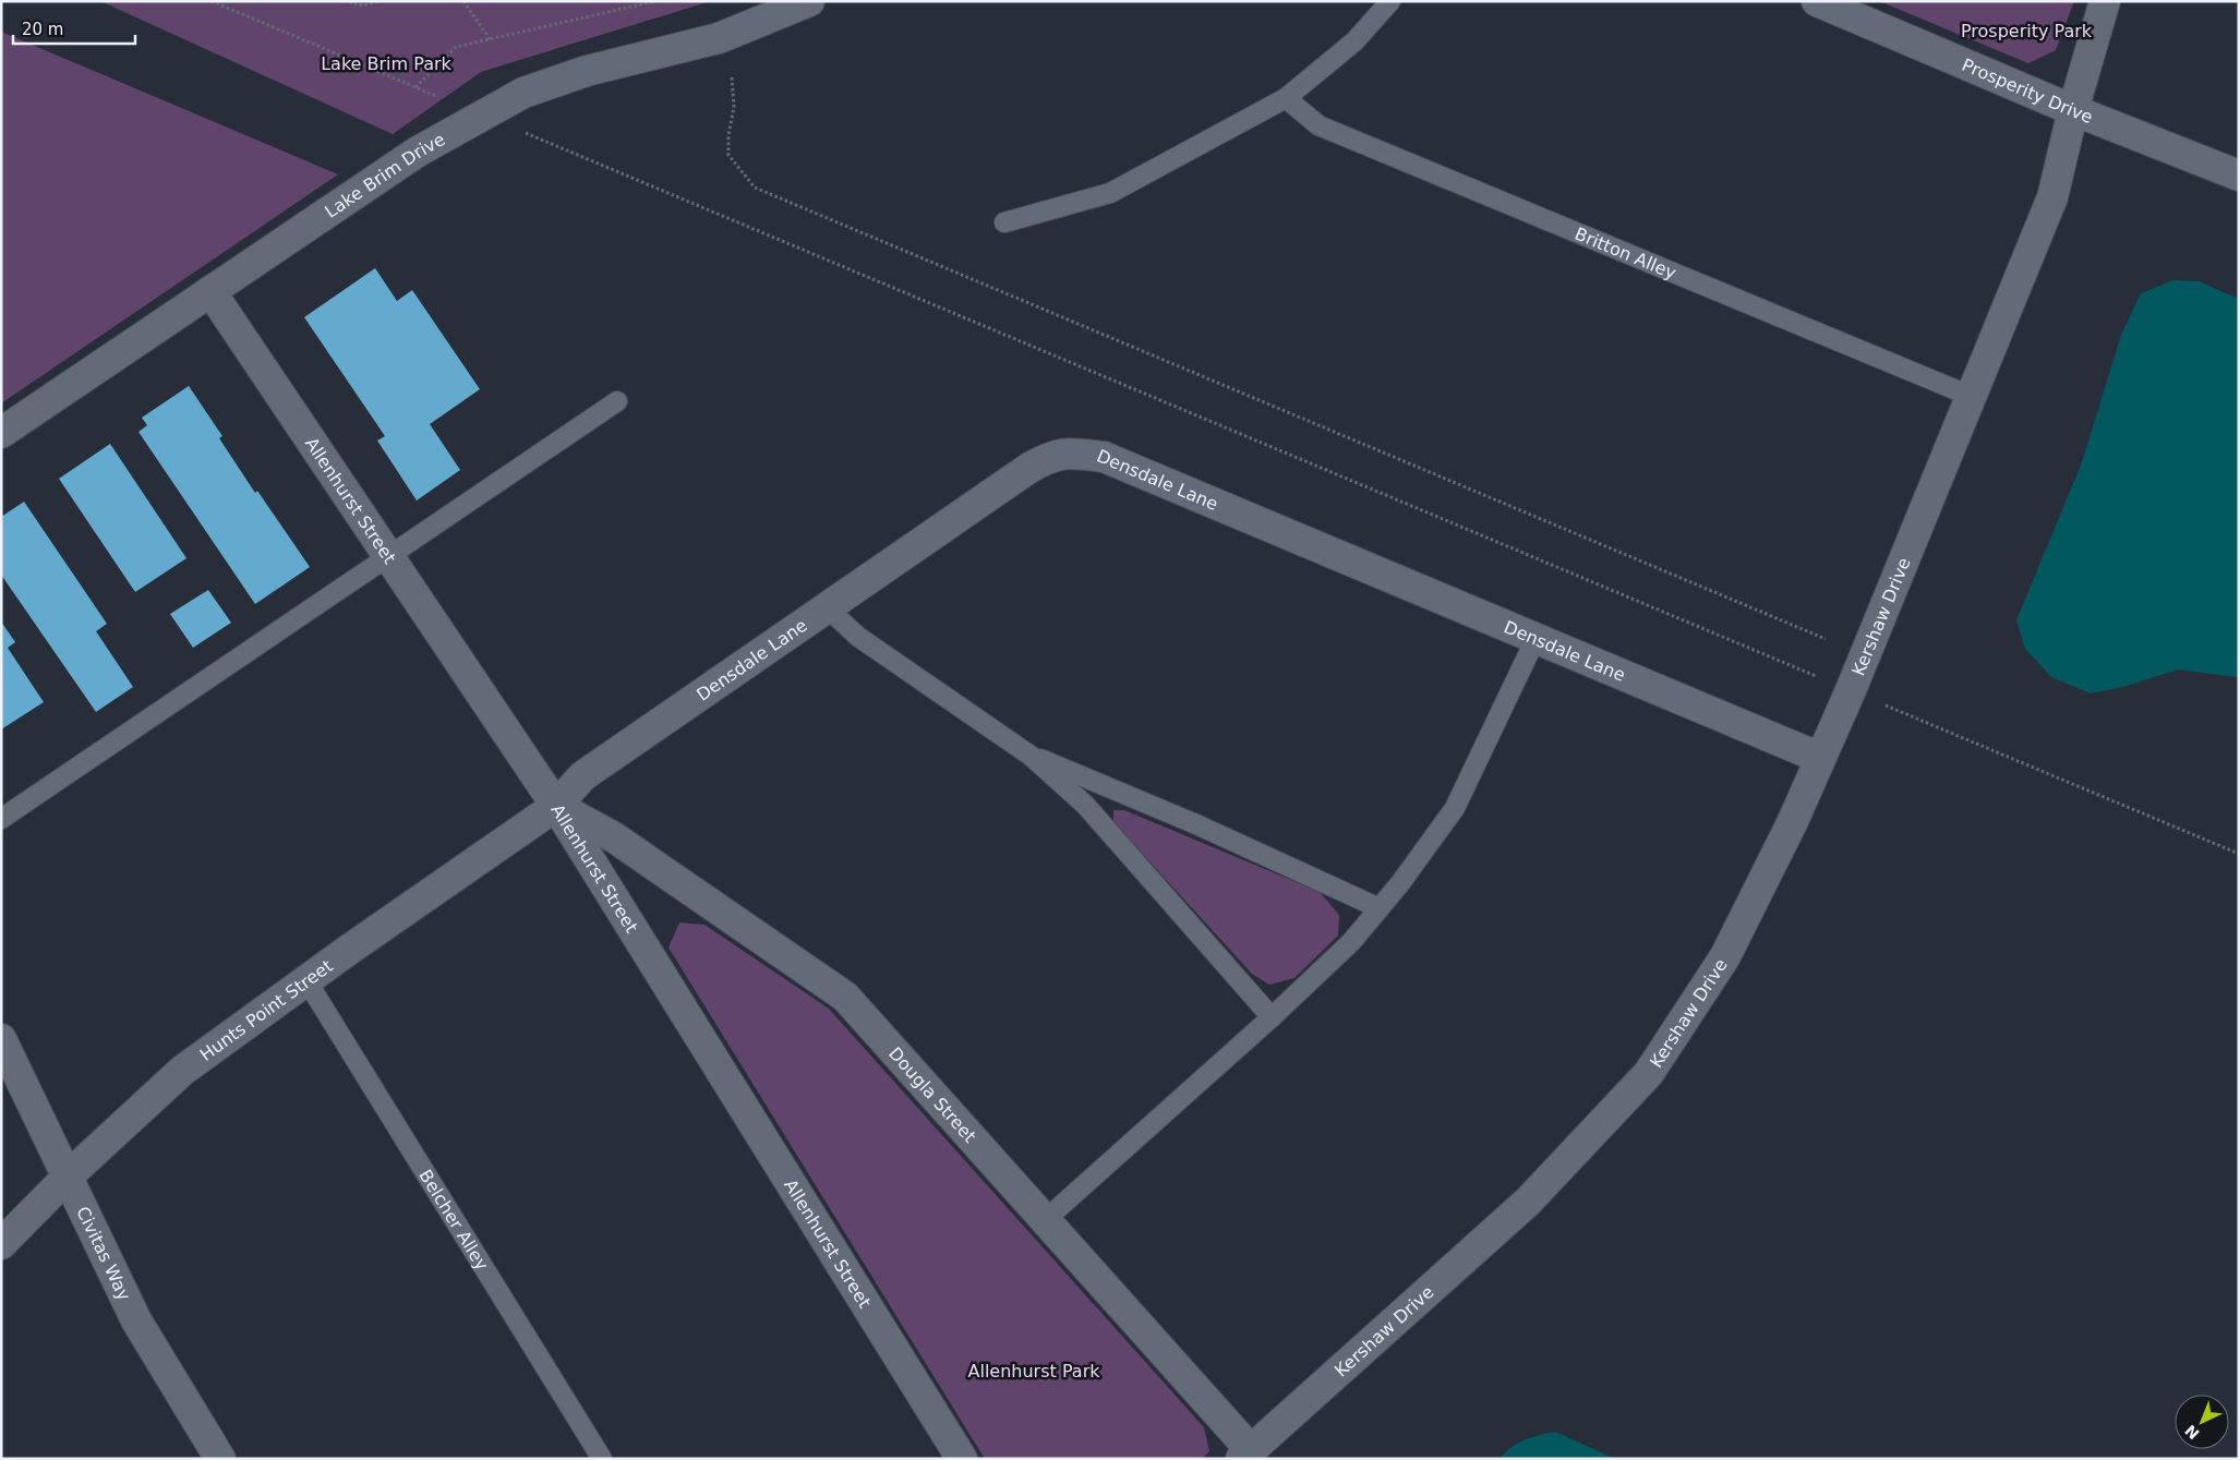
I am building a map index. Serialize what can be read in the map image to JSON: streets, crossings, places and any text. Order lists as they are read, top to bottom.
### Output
{
  "streets": {
    "street": [
      "Prosperity Drive",
      "Lake Brim Drive",
      "Densdale Lane",
      "Allenhurst Street",
      "Kershaw Drive",
      "Hunts Point Street",
      "Dougla Street",
      "Civitas Way"
    ],
    "lane": ["Britton Alley", "Belcher Alley"]
  },
  "crossings": [
    ["Prosperity Drive", "Kershaw Drive"],
    ["Lake Brim Drive", "Allenhurst Street"],
    ["Britton Alley", "Kershaw Drive"],
    ["Densdale Lane", "Allenhurst Street"],
    ["Densdale Lane", "Kershaw Drive"],
    ["Densdale Lane", "Hunts Point Street"],
    ["Densdale Lane", "Dougla Street"],
    ["Allenhurst Street", "Hunts Point Street"],
    ["Allenhurst Street", "Dougla Street"],
    ["Kershaw Drive", "Dougla Street"],
    ["Hunts Point Street", "Dougla Street"],
    ["Hunts Point Street", "Belcher Alley"],
    ["Hunts Point Street", "Civitas Way"]
  ],
  "parks": ["Prosperity Park", "Lake Brim Park", "Allenhurst Park"],
  "scale_bar": "20 m",
  "north": "bottom left"
}
